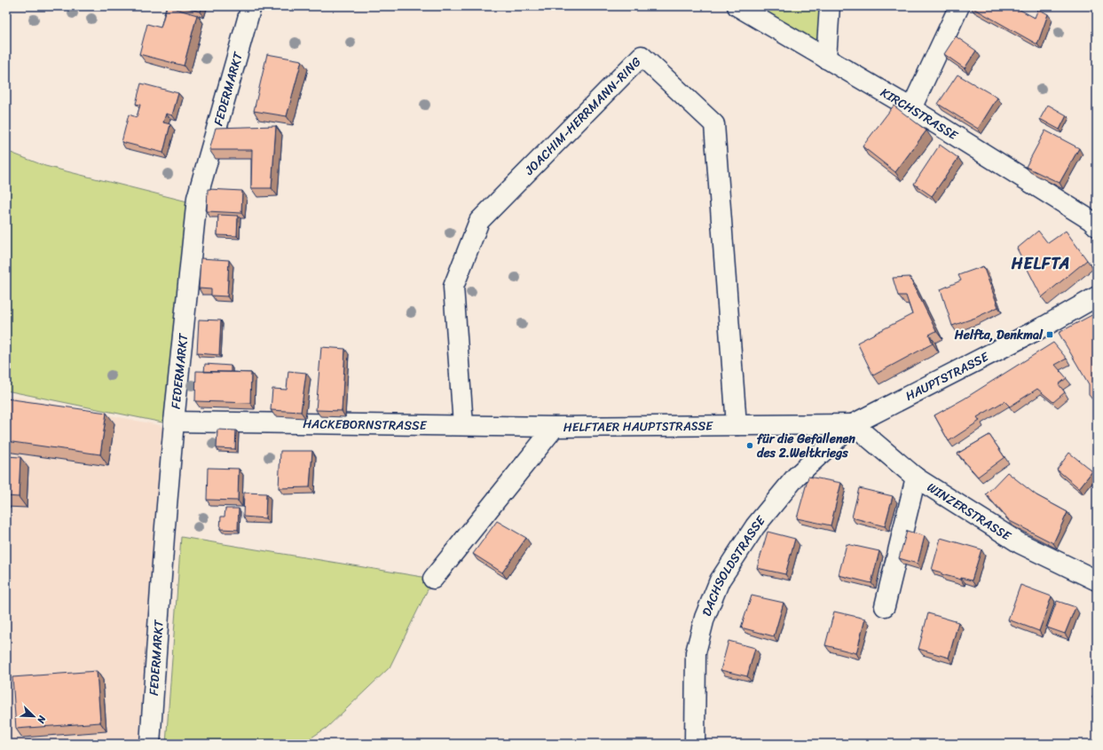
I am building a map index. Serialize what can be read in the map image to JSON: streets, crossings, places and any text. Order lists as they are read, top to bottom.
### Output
{
  "streets": {
    "street": [
      "FEDERMARKT",
      "KIRCHSTRASSE",
      "JOACHIM-HERRMANN-RING",
      "HAUPTSTRASSE",
      "HACKEBORNSTRASSE",
      "HELFTAER HAUPTSTRASSE",
      "WINZERSTRASSE",
      "DACHSOLDSTRASSE"
    ]
  },
  "crossings": [
    ["FEDERMARKT", "HACKEBORNSTRASSE"],
    ["JOACHIM-HERRMANN-RING", "HACKEBORNSTRASSE"],
    ["JOACHIM-HERRMANN-RING", "HELFTAER HAUPTSTRASSE"],
    ["HAUPTSTRASSE", "HELFTAER HAUPTSTRASSE"],
    ["HAUPTSTRASSE", "WINZERSTRASSE"],
    ["HAUPTSTRASSE", "DACHSOLDSTRASSE"],
    ["HACKEBORNSTRASSE", "HELFTAER HAUPTSTRASSE"],
    ["HELFTAER HAUPTSTRASSE", "WINZERSTRASSE"],
    ["HELFTAER HAUPTSTRASSE", "DACHSOLDSTRASSE"],
    ["WINZERSTRASSE", "DACHSOLDSTRASSE"]
  ],
  "districts": ["HELFTA"],
  "places": {
    "transit": ["Helfta, Denkmal"],
    "other": ["für die Gefallenen des 2.Weltkriegs"]
  },
  "north": "bottom right"
}
